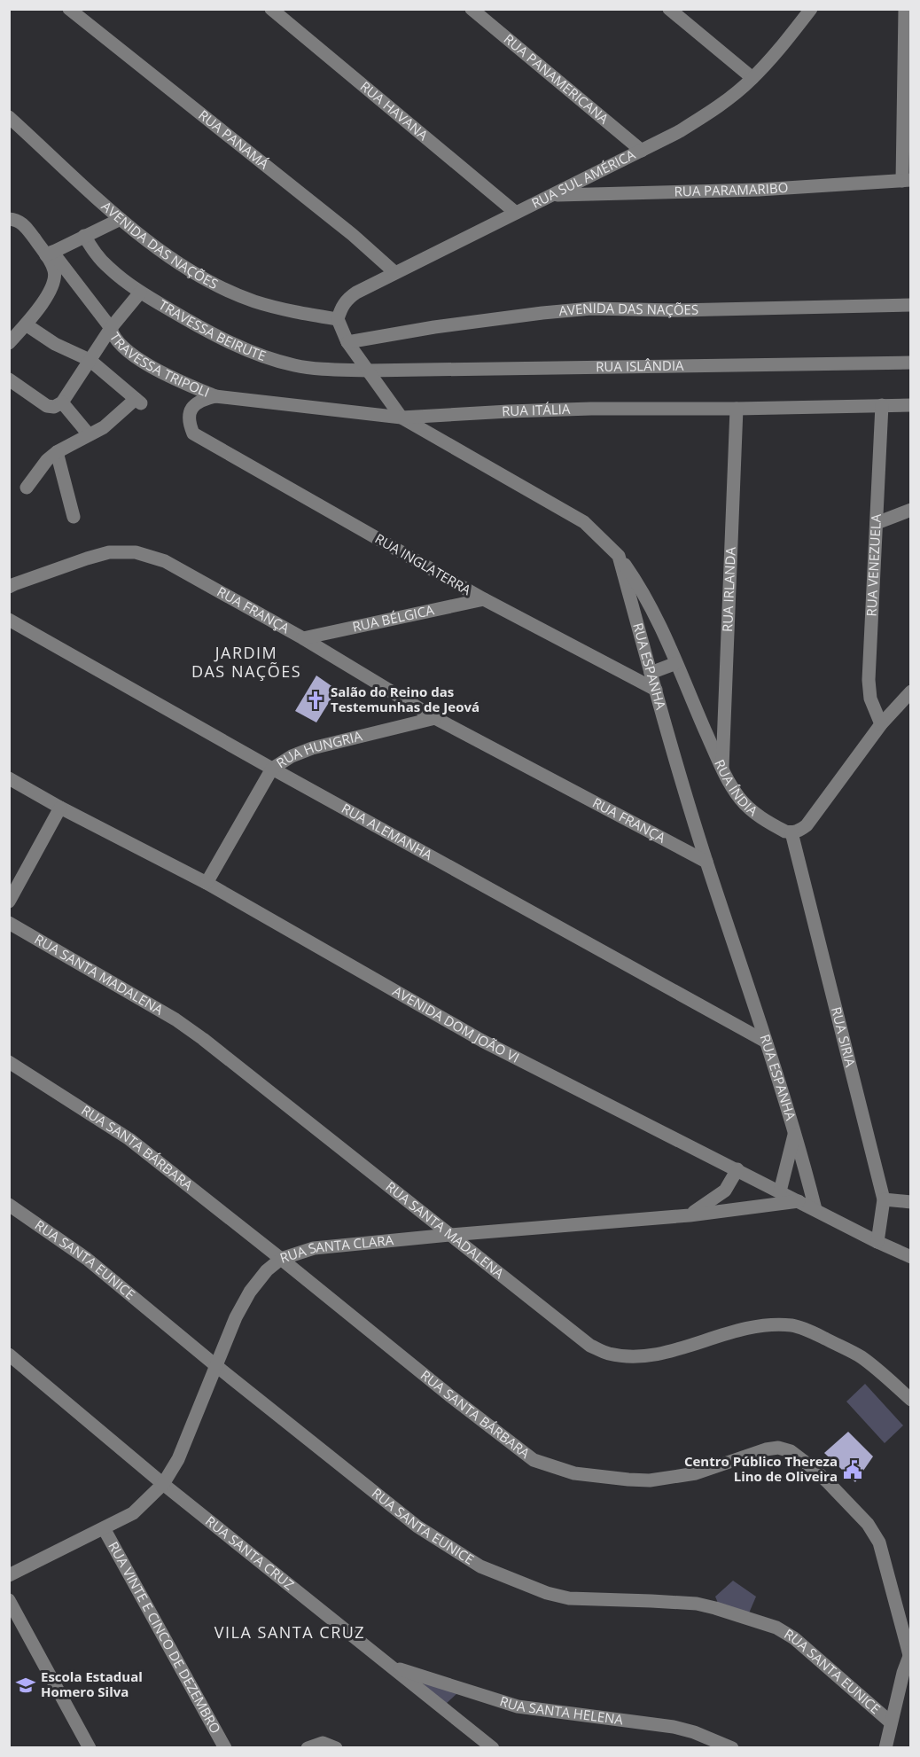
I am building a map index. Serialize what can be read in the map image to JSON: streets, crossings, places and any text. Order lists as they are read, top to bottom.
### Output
{
  "streets": {
    "street": [
      "RUA PANAMERICANA",
      "RUA HAVANA",
      "RUA PANAMÁ",
      "RUA SUL AMÉRICA",
      "RUA PARAMARIBO",
      "AVENIDA DAS NAÇÕES",
      "TRAVESSA BEIRUTE",
      "TRAVESSA TRIPOLI",
      "RUA ISLÂNDIA",
      "RUA ITÁLIA",
      "RUA INGLATERRA",
      "RUA VENEZUELA",
      "RUA IRLANDA",
      "RUA FRANÇA",
      "RUA BÉLGICA",
      "RUA ESPANHA",
      "RUA HUNGRIA",
      "RUA ÍNDIA",
      "RUA ALEMANHA",
      "RUA SANTA MADALENA",
      "AVENIDA DOM JOÃO VI",
      "RUA SIRIA",
      "RUA SANTA BÁRBARA",
      "RUA SANTA CLARA",
      "RUA SANTA EUNICE",
      "RUA SANTA CRUZ",
      "RUA VINTE E CINCO DE DEZEMBRO",
      "RUA SANTA HELENA"
    ]
  },
  "crossings": [
    ["RUA PANAMERICANA", "RUA SUL AMÉRICA"],
    ["RUA HAVANA", "RUA SUL AMÉRICA"],
    ["RUA PANAMÁ", "RUA SUL AMÉRICA"],
    ["RUA SUL AMÉRICA", "RUA PARAMARIBO"],
    ["RUA SUL AMÉRICA", "AVENIDA DAS NAÇÕES"],
    ["TRAVESSA BEIRUTE", "RUA ISLÂNDIA"],
    ["TRAVESSA TRIPOLI", "RUA ITÁLIA"],
    ["TRAVESSA TRIPOLI", "RUA INGLATERRA"],
    ["RUA ITÁLIA", "RUA INGLATERRA"],
    ["RUA ITÁLIA", "RUA VENEZUELA"],
    ["RUA ITÁLIA", "RUA IRLANDA"],
    ["RUA INGLATERRA", "RUA BÉLGICA"],
    ["RUA INGLATERRA", "RUA ESPANHA"],
    ["RUA IRLANDA", "RUA ÍNDIA"],
    ["RUA FRANÇA", "RUA BÉLGICA"],
    ["RUA FRANÇA", "RUA ESPANHA"],
    ["RUA FRANÇA", "RUA HUNGRIA"],
    ["RUA ESPANHA", "RUA ÍNDIA"],
    ["RUA ESPANHA", "RUA ALEMANHA"],
    ["RUA ESPANHA", "AVENIDA DOM JOÃO VI"],
    ["RUA HUNGRIA", "RUA ALEMANHA"],
    ["RUA HUNGRIA", "AVENIDA DOM JOÃO VI"],
    ["RUA ÍNDIA", "RUA SIRIA"],
    ["RUA SANTA MADALENA", "RUA SANTA CLARA"],
    ["AVENIDA DOM JOÃO VI", "RUA SIRIA"],
    ["AVENIDA DOM JOÃO VI", "RUA SANTA CLARA"],
    ["RUA SANTA BÁRBARA", "RUA SANTA CLARA"],
    ["RUA SANTA CLARA", "RUA SANTA EUNICE"],
    ["RUA SANTA CLARA", "RUA SANTA CRUZ"],
    ["RUA SANTA CLARA", "RUA VINTE E CINCO DE DEZEMBRO"],
    ["RUA SANTA CRUZ", "RUA SANTA HELENA"]
  ],
  "districts": ["JARDIM DAS NAÇÕES", "VILA SANTA CRUZ"],
  "places": {
    "church": ["Salão do Reino das Testemunhas de Jeová"],
    "public building": ["Centro Público Thereza Lino de Oliveira"],
    "school or university": ["Escola Estadual Homero Silva"]
  }
}
